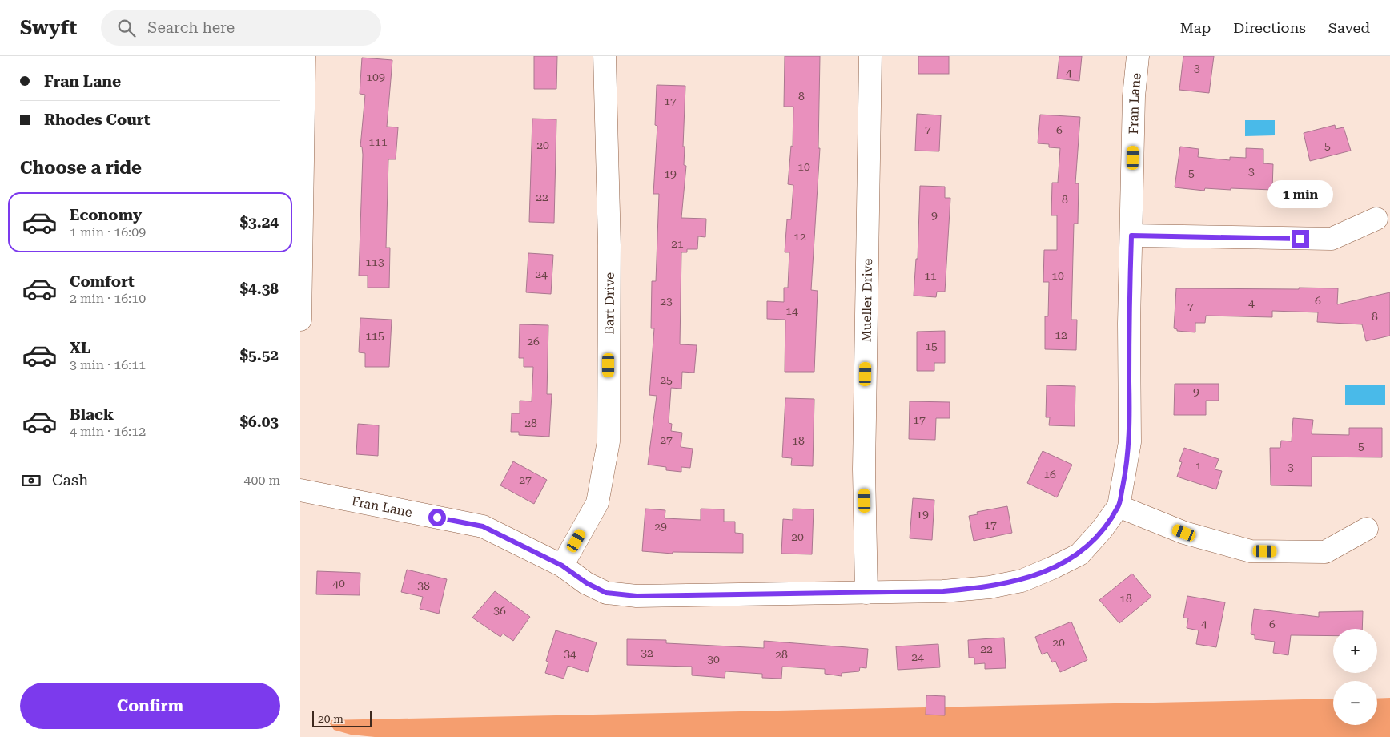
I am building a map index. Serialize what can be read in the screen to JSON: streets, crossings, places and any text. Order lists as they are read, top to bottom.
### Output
{
  "streets": {
    "street": ["Fran Lane", "Mueller Drive", "Bart Drive"]
  },
  "crossings": [
    ["Fran Lane", "Mueller Drive"],
    ["Fran Lane", "Bart Drive"]
  ],
  "house_numbers": [
    "3",
    "4",
    "109",
    "8",
    "17",
    "7",
    "6",
    "111",
    "20",
    "5",
    "10",
    "3",
    "5",
    "19",
    "22",
    "8",
    "9",
    "12",
    "21",
    "113",
    "24",
    "11",
    "10",
    "6",
    "23",
    "4",
    "7",
    "14",
    "8",
    "12",
    "115",
    "26",
    "15",
    "25",
    "9",
    "17",
    "28",
    "27",
    "18",
    "5",
    "1",
    "3",
    "16",
    "27",
    "19",
    "17",
    "29",
    "20",
    "40",
    "38",
    "18",
    "36",
    "4",
    "6",
    "20",
    "22",
    "32",
    "34",
    "28",
    "24",
    "30"
  ],
  "scale_bar": "20 m",
  "page": {
    "header": "Swyft",
    "search": "Search here",
    "nav": ["Map", "Directions", "Saved"],
    "banner": ["Fran Lane", "Rhodes Court"],
    "heading": "Choose a ride",
    "bubble": "1 min",
    "list": [
      {
        "name": "Economy",
        "note": "1 min · 16:09",
        "value": "$3.24"
      },
      {
        "name": "Comfort",
        "note": "2 min · 16:10",
        "value": "$4.38"
      },
      {
        "name": "XL",
        "note": "3 min · 16:11",
        "value": "$5.52"
      },
      {
        "name": "Black",
        "note": "4 min · 16:12",
        "value": "$6.03"
      }
    ],
    "pay": ["Cash", "400 m"],
    "map_buttons": ["+", "−"],
    "buttons": "Confirm",
    "scale": "20 m"
  }
}
